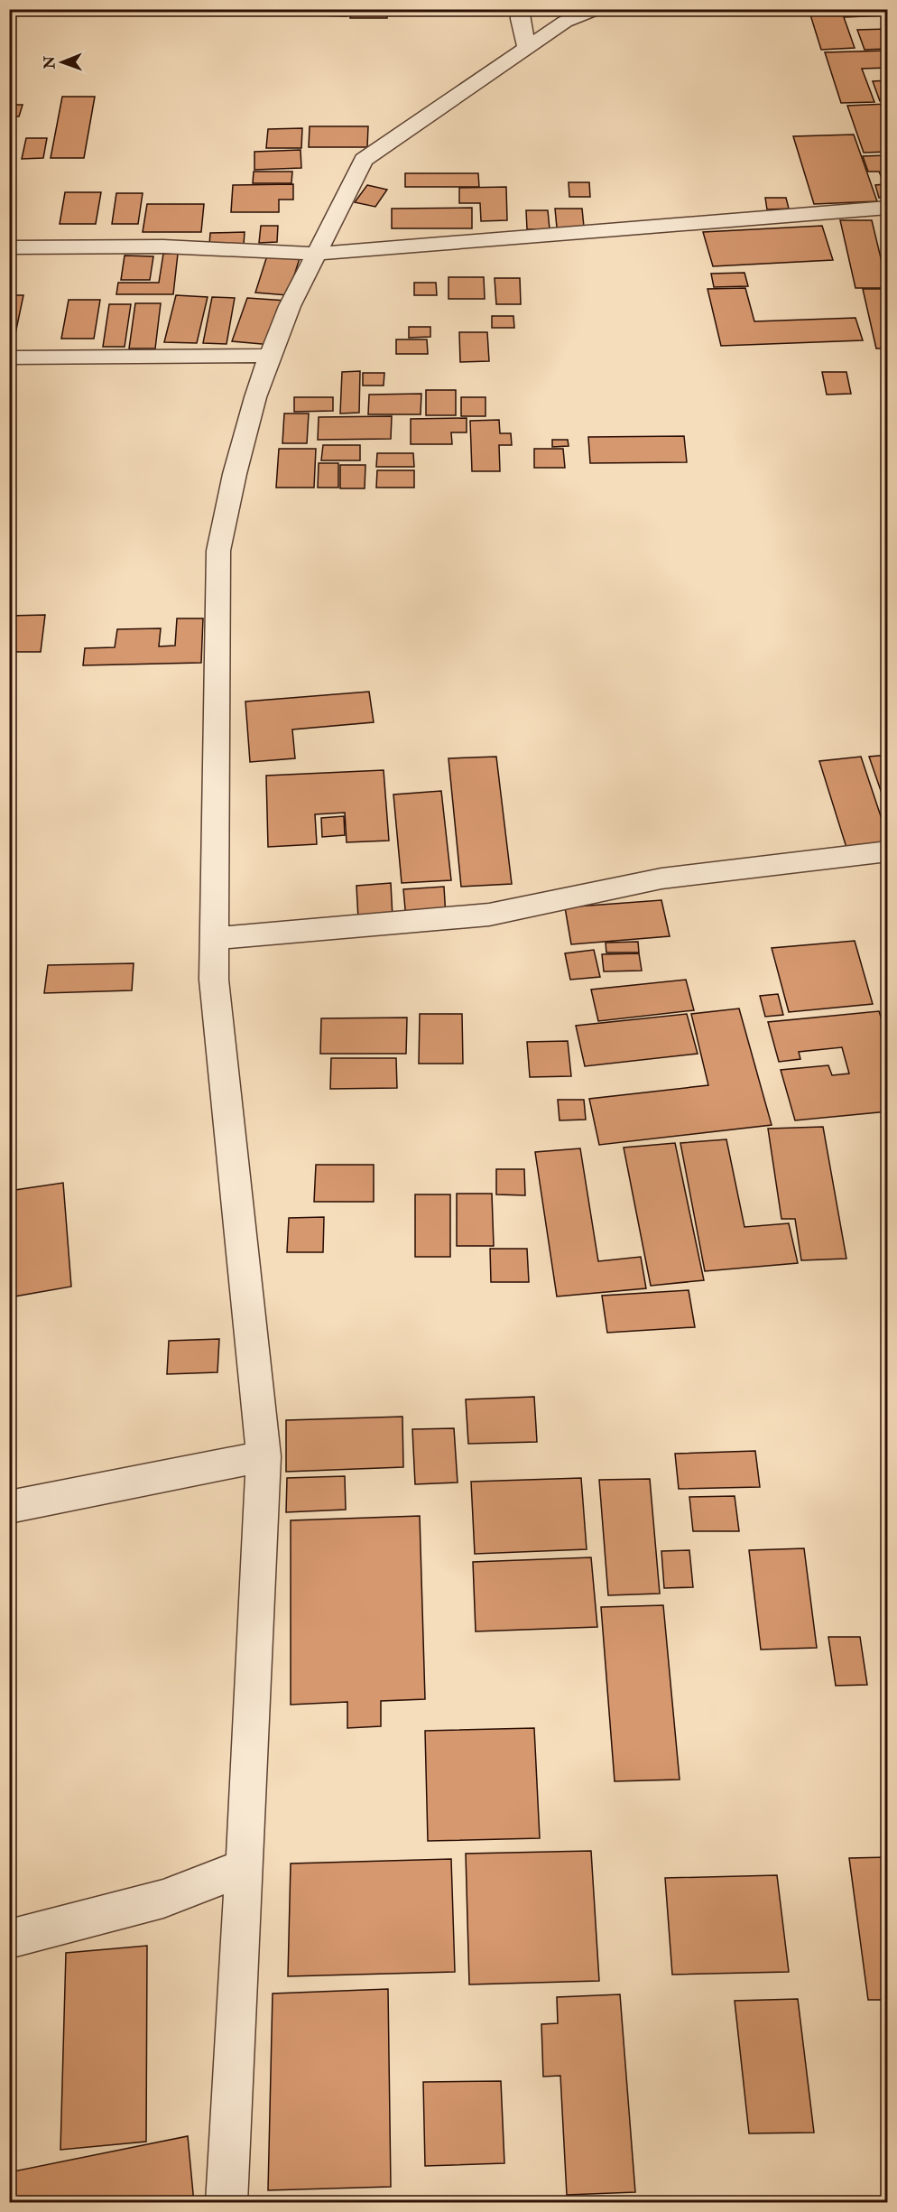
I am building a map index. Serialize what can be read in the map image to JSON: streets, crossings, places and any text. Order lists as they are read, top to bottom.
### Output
{
  "north": "left"
}
